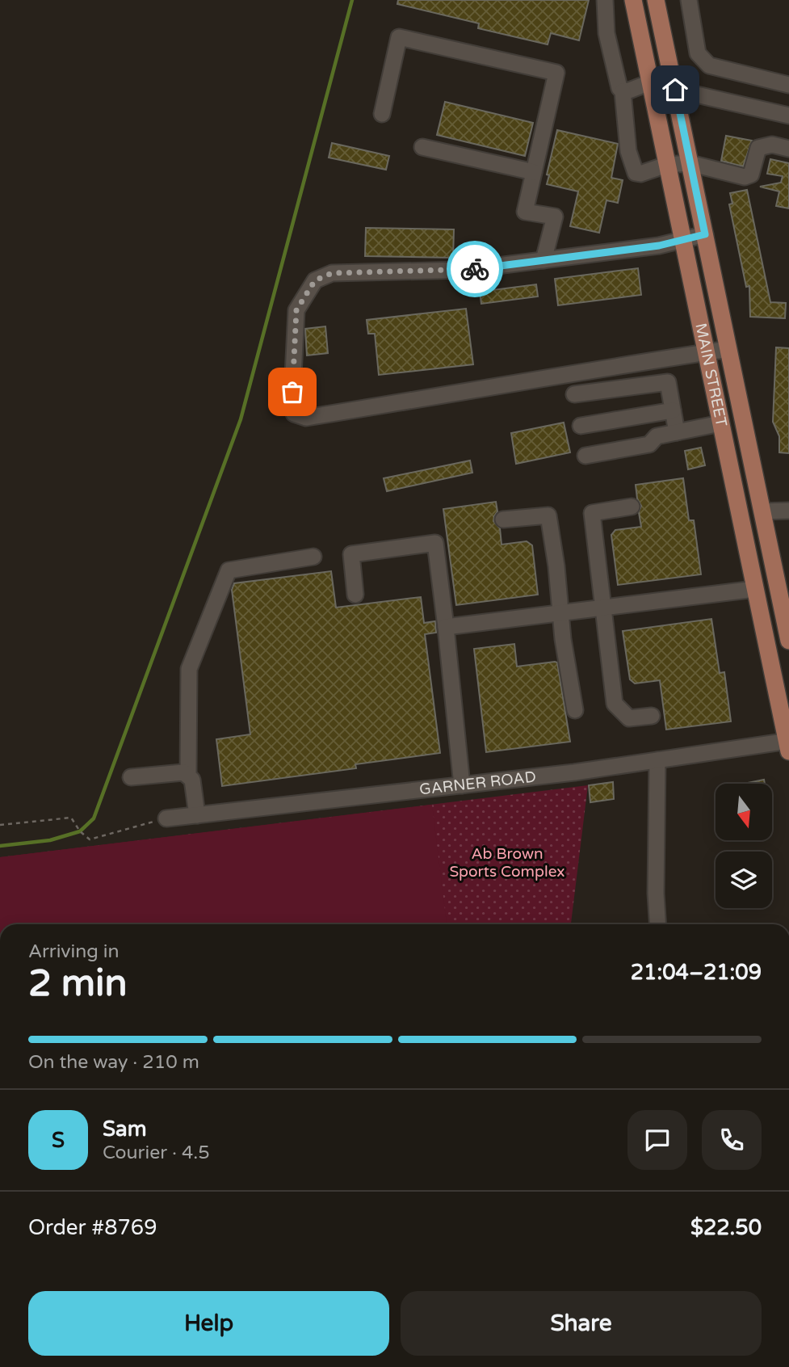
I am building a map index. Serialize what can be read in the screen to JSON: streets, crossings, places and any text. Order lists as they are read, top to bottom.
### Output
{
  "streets": {
    "main road": ["MAIN STREET"],
    "street": ["GARNER ROAD"]
  },
  "crossings": [
    ["MAIN STREET", "GARNER ROAD"]
  ],
  "parks": ["Ab Brown Sports Complex"],
  "north": "bottom",
  "page": {
    "heading": ["2 min", "Arriving in", "21:04–21:09"],
    "panel": [
      "Sam",
      "Courier · 4.5",
      "Order #8769",
      "$22.50"
    ],
    "bar": "On the way · 210 m",
    "round": "S",
    "buttons": ["Help", "Share"]
  }
}
